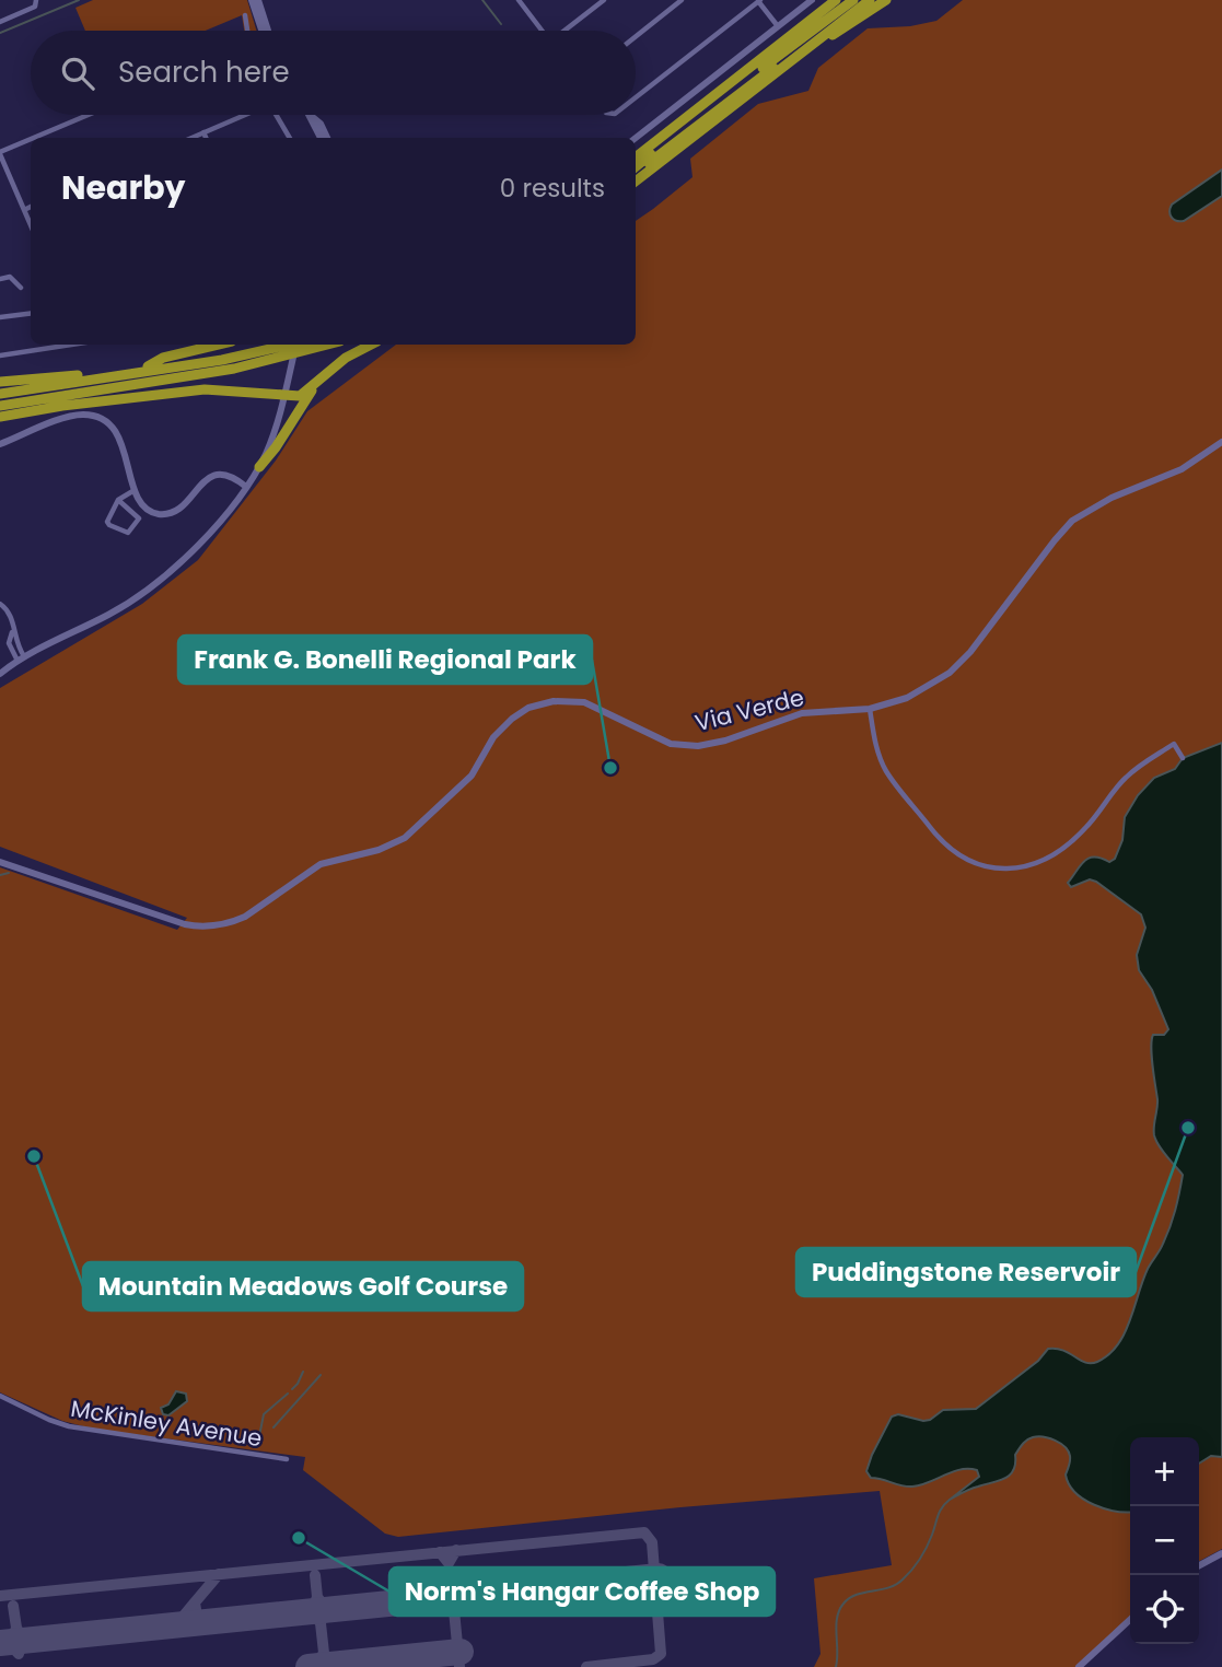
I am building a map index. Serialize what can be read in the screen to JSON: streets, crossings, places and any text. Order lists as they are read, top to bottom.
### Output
{
  "streets": {
    "main road": ["Via Verde"],
    "street": ["McKinley Avenue"]
  },
  "places": [
    "Frank G. Bonelli Regional Park",
    "Puddingstone Reservoir",
    "Mountain Meadows Golf Course",
    "Norm's Hangar Coffee Shop"
  ],
  "page": {
    "search": "Search here",
    "heading": ["Nearby", "0 results"],
    "map_buttons": ["+", "−"]
  }
}
